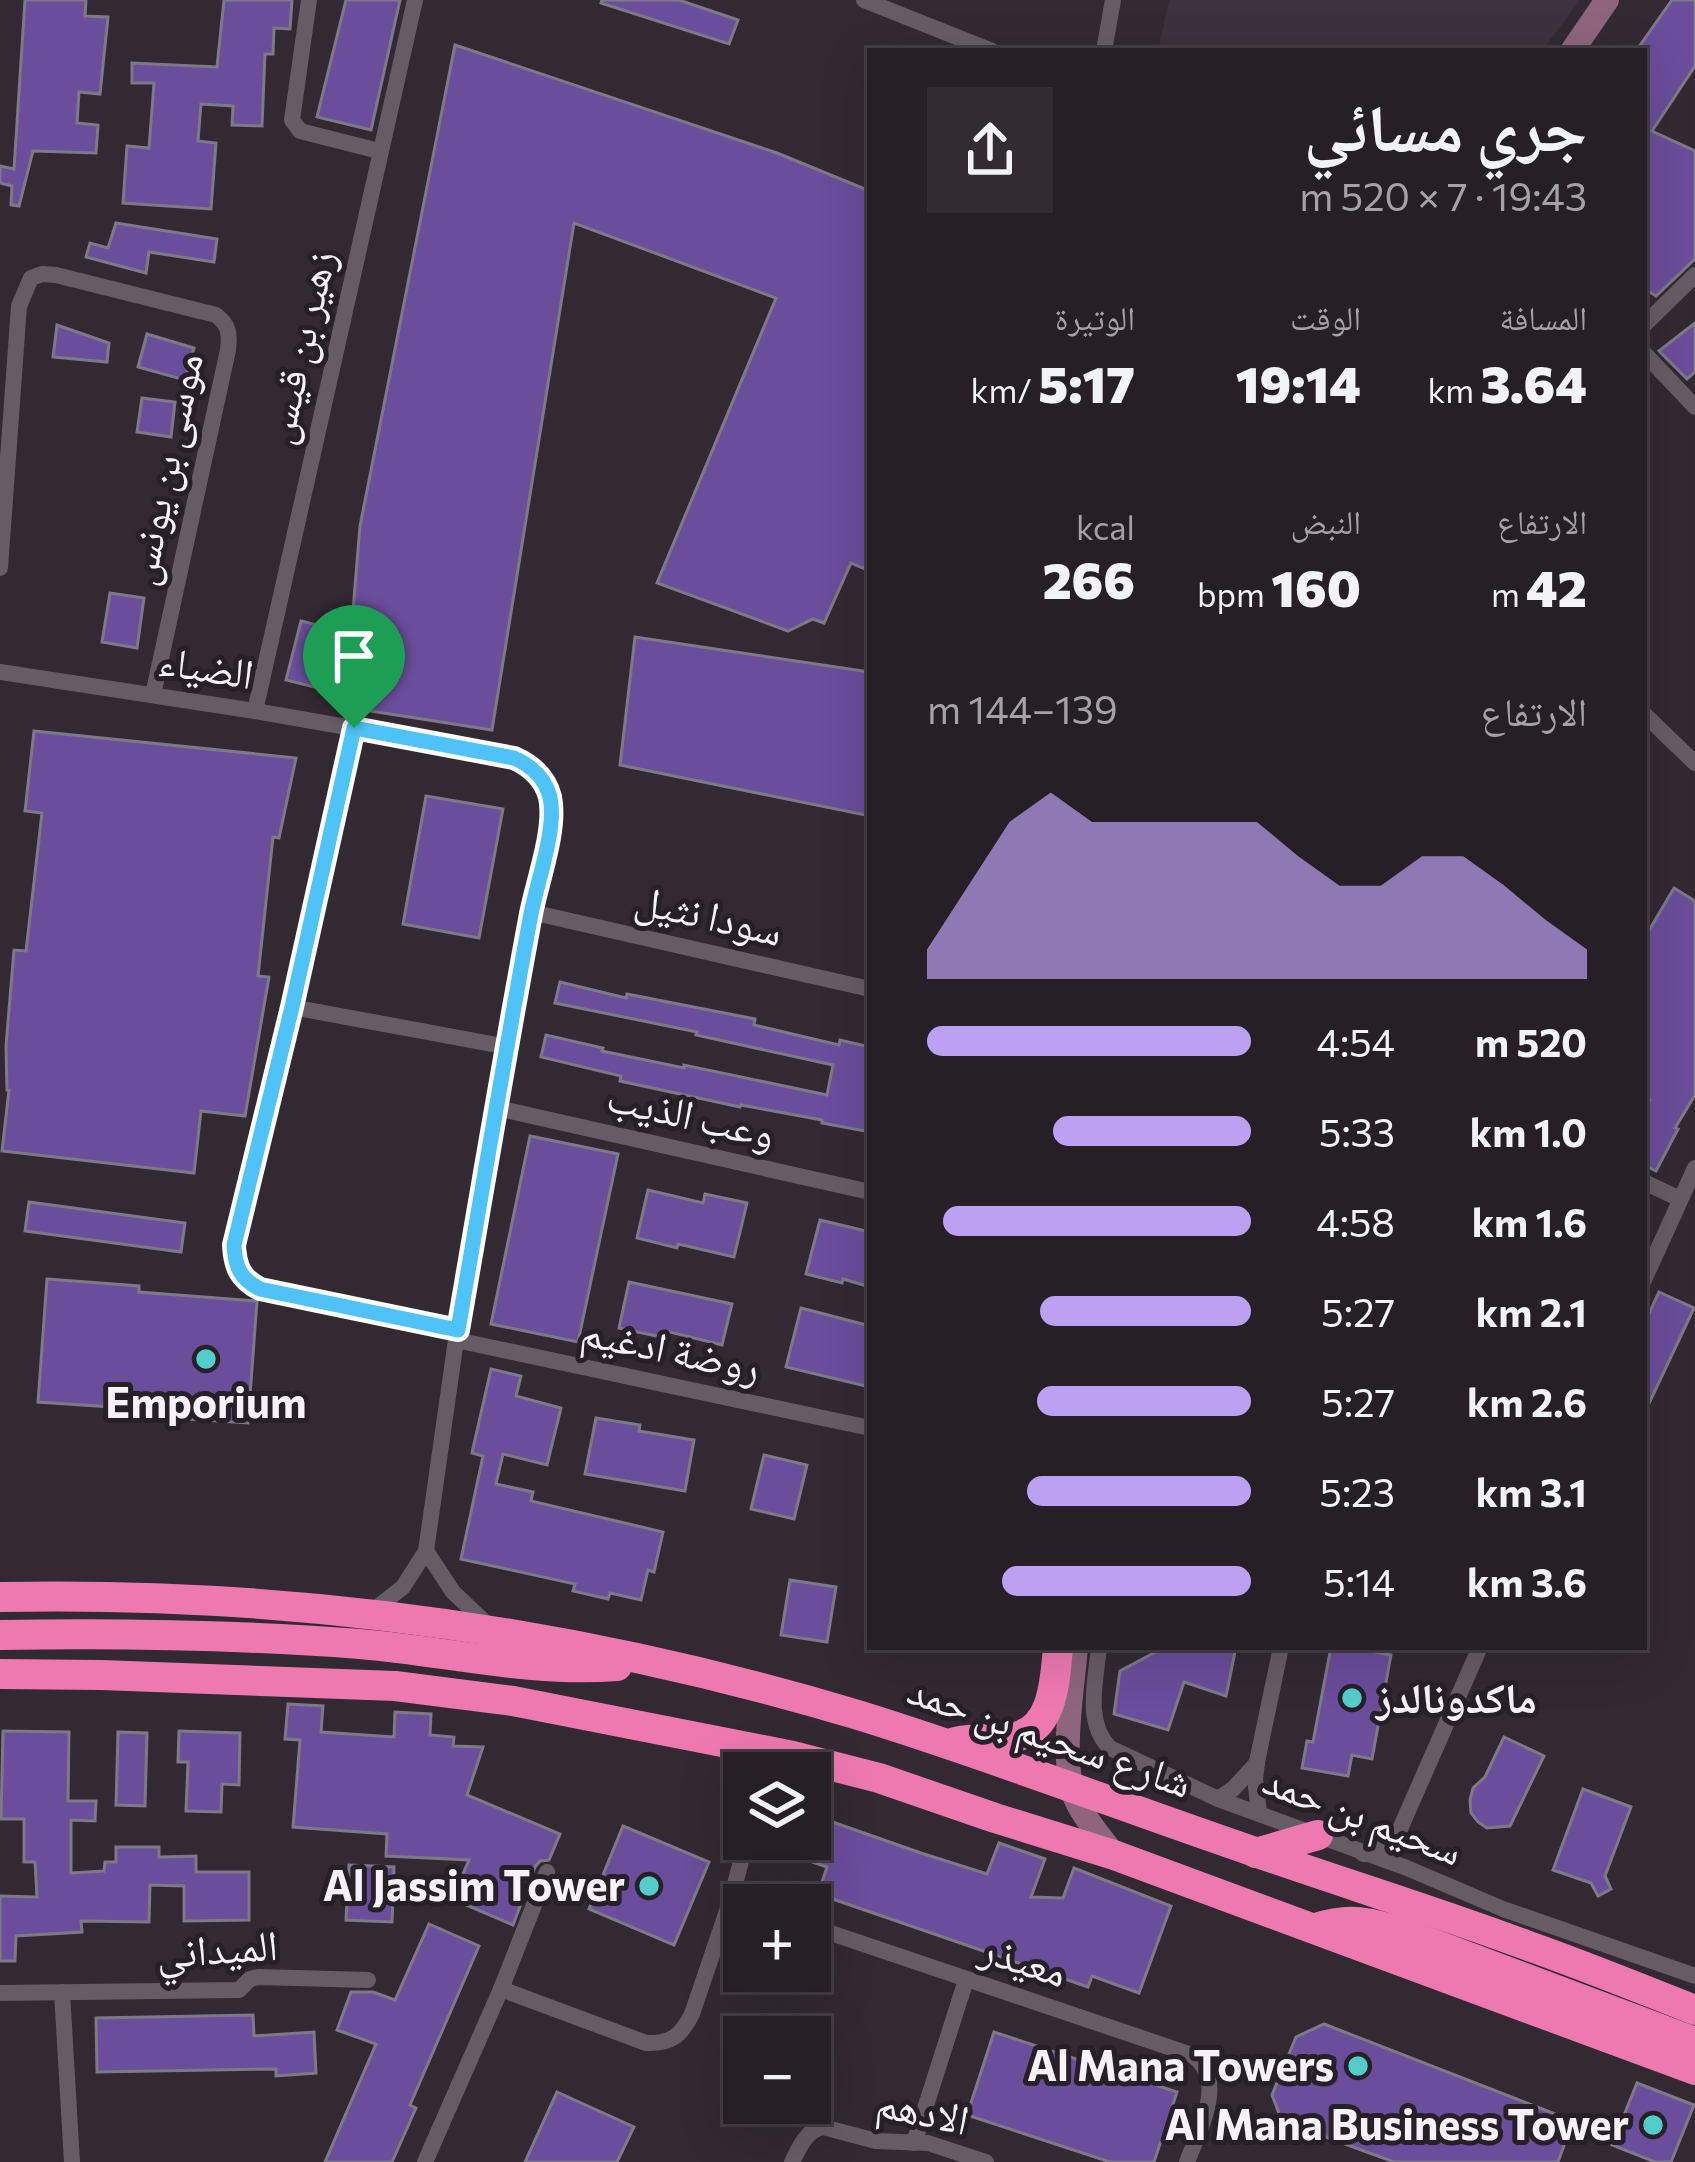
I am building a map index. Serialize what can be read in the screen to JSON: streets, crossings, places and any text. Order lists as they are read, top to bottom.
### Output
{
  "streets": {
    "highway": ["شارع سحيم بن حمد"],
    "street": [
      "زهير بن قيس",
      "موسى بن يونس",
      "الضياء",
      "سودا نثيل",
      "وعب الذيب",
      "روضة ادغيم",
      "سحيم بن حمد",
      "الميداني",
      "معيذر",
      "الادهم"
    ]
  },
  "crossings": [
    ["زهير بن قيس", "الضياء"],
    ["موسى بن يونس", "الضياء"],
    ["الضياء", "سودا نثيل"],
    ["الضياء", "وعب الذيب"],
    ["الضياء", "روضة ادغيم"]
  ],
  "places": [
    "Emporium",
    "ماكدونالدز",
    "Al Jassim Tower",
    "Al Mana Towers",
    "Al Mana Business Tower"
  ],
  "page": {
    "heading": ["جري مسائي", "19:43 · 7 × 520 m"],
    "stats": [
      ["المسافة", "3.64 km"],
      ["الوقت", "19:14"],
      ["الوتيرة", "5:17 /km"],
      ["الارتفاع", "42 m"],
      ["النبض", "160 bpm"],
      ["kcal", "266"]
    ],
    "chart": ["الارتفاع", "139–144 m"],
    "list": [
      {
        "name": "520 m",
        "note": "4:54"
      },
      {
        "name": "1.0 km",
        "note": "5:33"
      },
      {
        "name": "1.6 km",
        "note": "4:58"
      },
      {
        "name": "2.1 km",
        "note": "5:27"
      },
      {
        "name": "2.6 km",
        "note": "5:27"
      },
      {
        "name": "3.1 km",
        "note": "5:23"
      },
      {
        "name": "3.6 km",
        "note": "5:14"
      }
    ],
    "map_buttons": ["+", "−"]
  }
}
